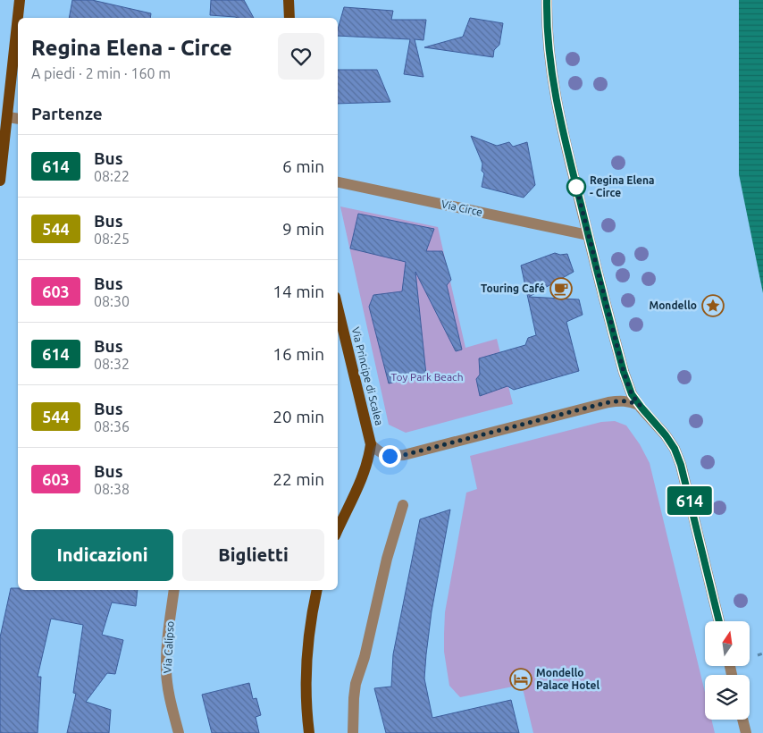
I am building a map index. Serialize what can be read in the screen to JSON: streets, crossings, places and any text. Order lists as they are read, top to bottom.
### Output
{
  "streets": {
    "main road": ["Via Principe di Scalea"],
    "street": ["Via Circe", "Via Calipso"]
  },
  "parks": ["Toy Park Beach"],
  "places": {
    "other": ["Regina Elena - Circe"],
    "cafe": ["Touring Café"],
    "place": ["Mondello"],
    "hotel": ["Mondello Palace Hotel"]
  },
  "lines": ["bus line 614"],
  "north": "top",
  "page": {
    "on_map": "614",
    "heading": [
      ["Regina Elena - Circe", "A piedi · 2 min · 160 m"],
      "Partenze"
    ],
    "list": [
      {
        "mark": "614",
        "name": "Bus",
        "note": "08:22",
        "value": "6 min"
      },
      {
        "mark": "544",
        "name": "Bus",
        "note": "08:25",
        "value": "9 min"
      },
      {
        "mark": "603",
        "name": "Bus",
        "note": "08:30",
        "value": "14 min"
      },
      {
        "mark": "614",
        "name": "Bus",
        "note": "08:32",
        "value": "16 min"
      },
      {
        "mark": "544",
        "name": "Bus",
        "note": "08:36",
        "value": "20 min"
      },
      {
        "mark": "603",
        "name": "Bus",
        "note": "08:38",
        "value": "22 min"
      }
    ],
    "buttons": ["Indicazioni", "Biglietti"]
  }
}
